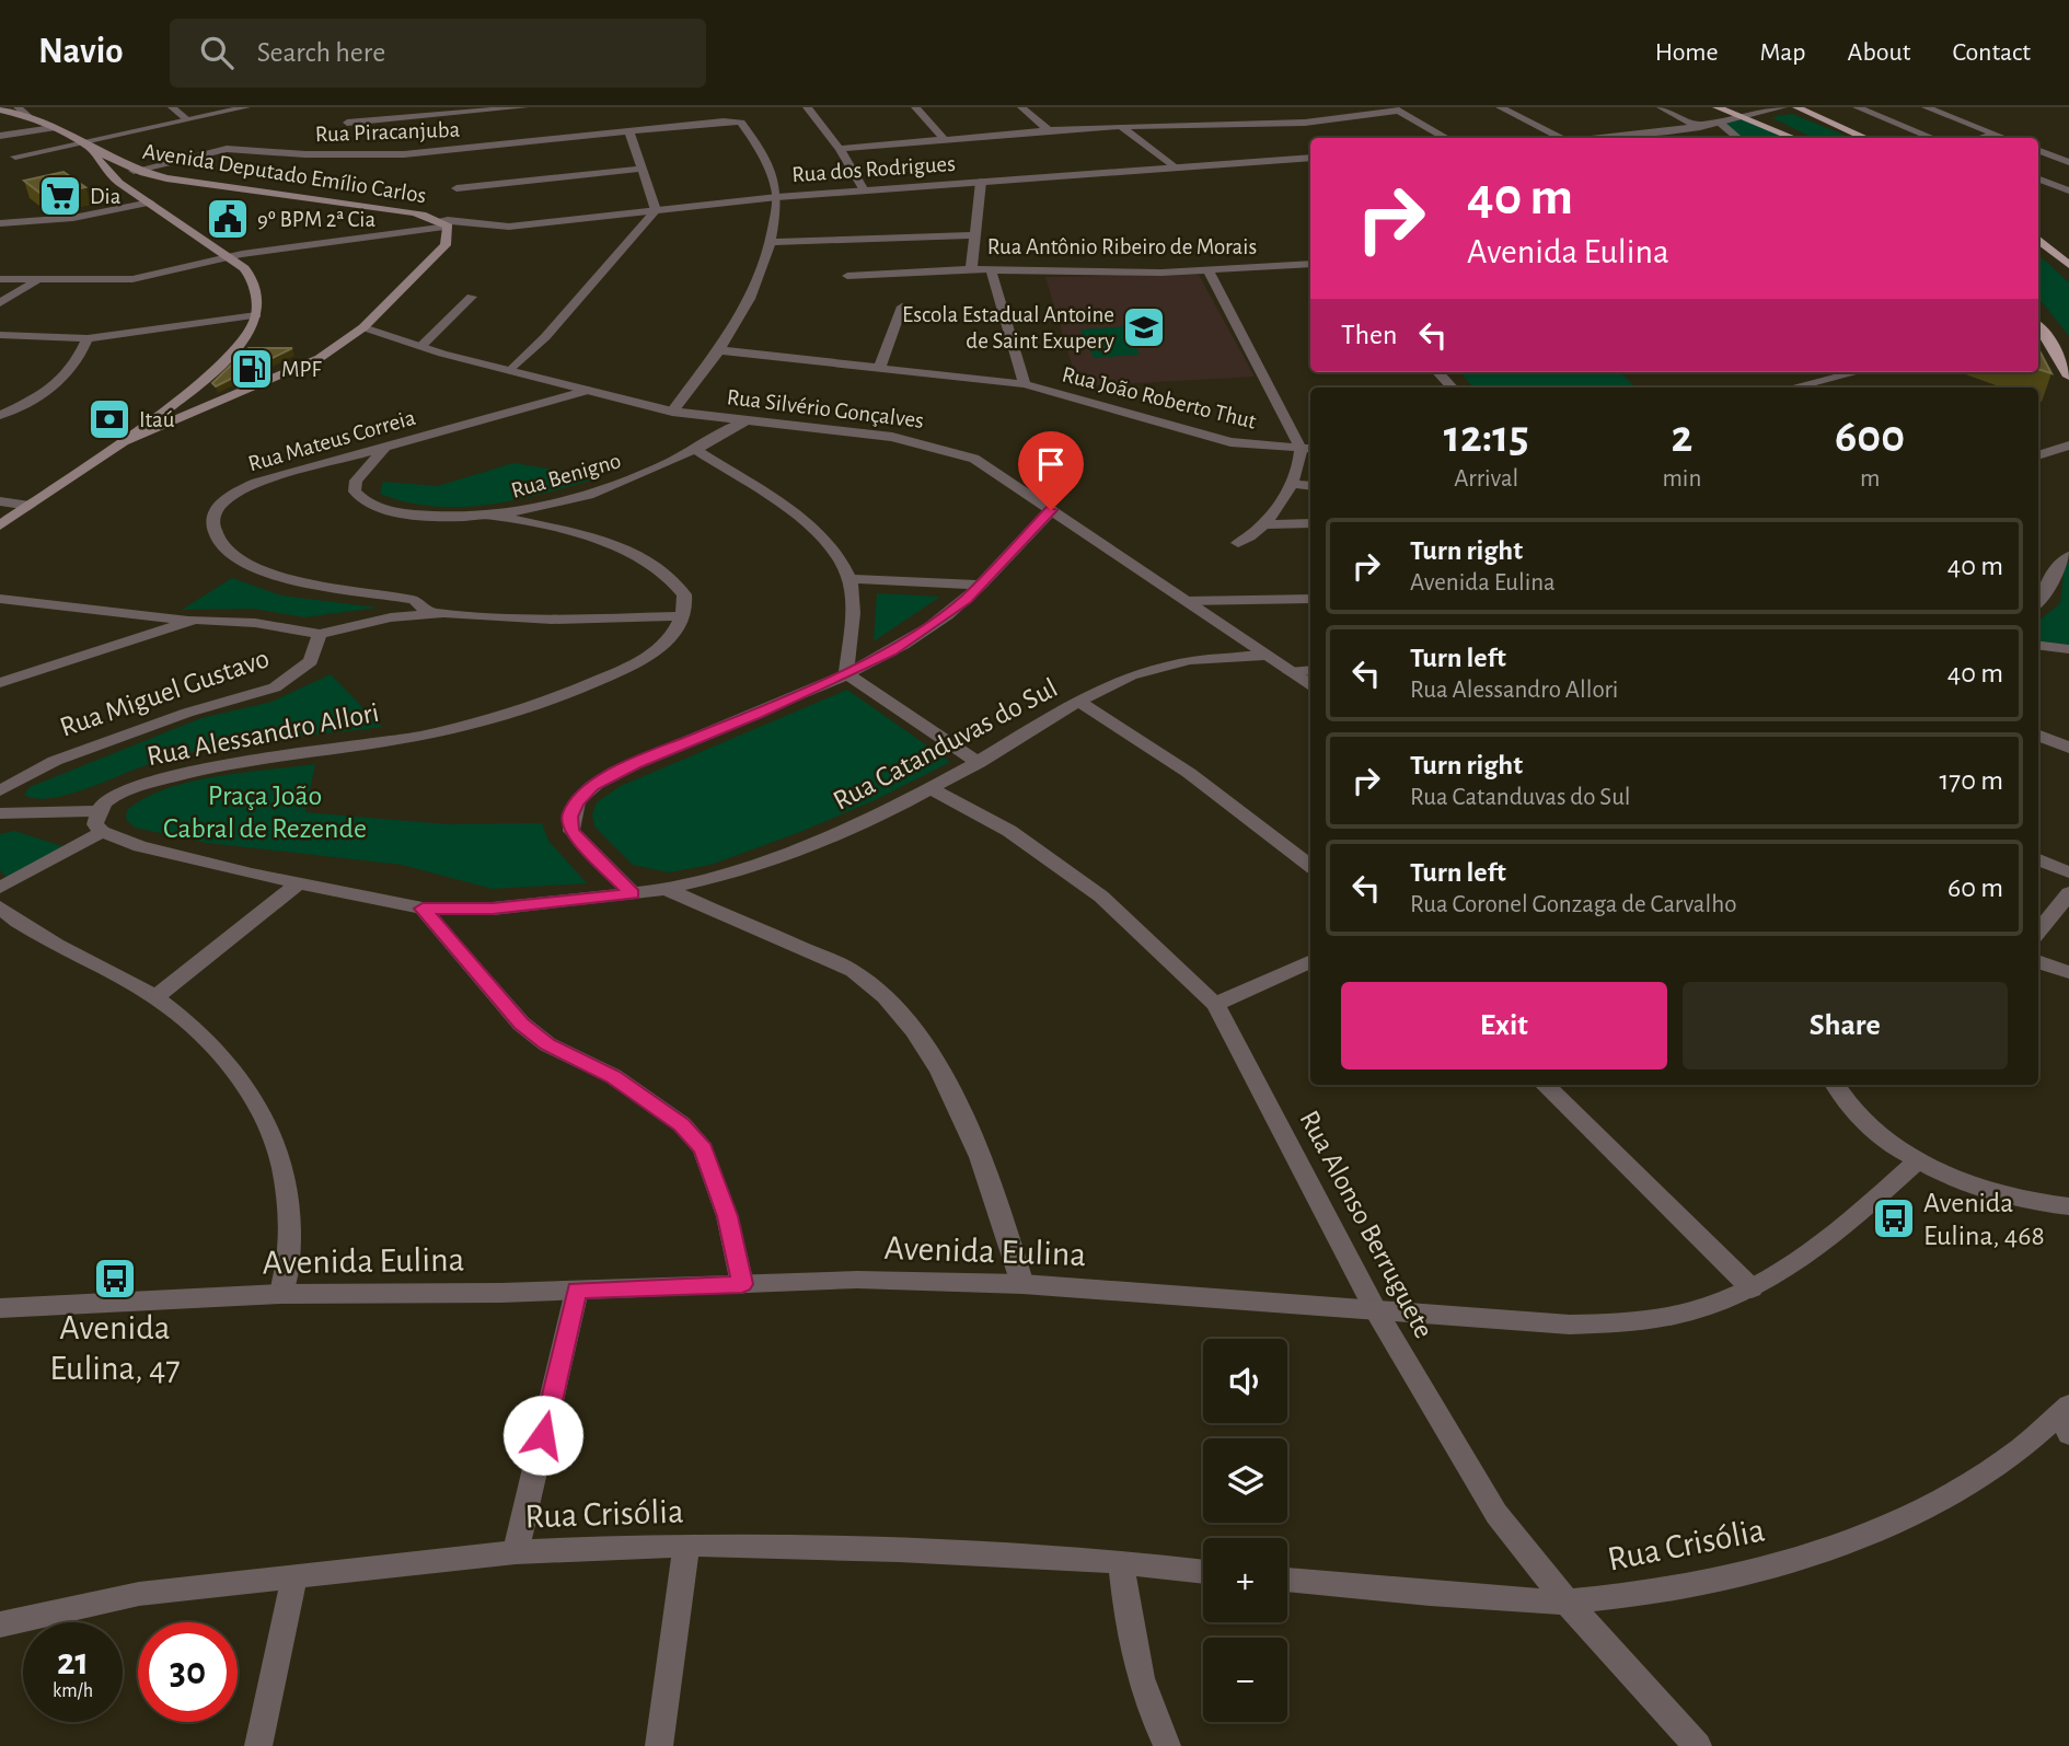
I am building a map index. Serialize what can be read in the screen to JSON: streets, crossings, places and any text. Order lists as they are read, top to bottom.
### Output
{
  "streets": {
    "main road": ["Avenida Deputado Emílio Carlos"],
    "street": [
      "Rua Piracanjuba",
      "Rua dos Rodrigues",
      "Rua Antônio Ribeiro de Morais",
      "Rua João Roberto Thut",
      "Rua Silvério Gonçalves",
      "Rua Mateus Correia",
      "Rua Benigno",
      "Rua Miguel Gustavo",
      "Rua Alessandro Allori",
      "Rua Catanduvas do Sul",
      "Rua Alonso Berruguete",
      "Avenida Eulina",
      "Rua Crisólia"
    ]
  },
  "crossings": [
    ["Rua Piracanjuba", "Rua dos Rodrigues"],
    ["Rua Piracanjuba", "Avenida Deputado Emílio Carlos"],
    ["Rua dos Rodrigues", "Avenida Deputado Emílio Carlos"],
    ["Rua dos Rodrigues", "Rua Antônio Ribeiro de Morais"],
    ["Avenida Deputado Emílio Carlos", "Rua Silvério Gonçalves"],
    ["Rua Silvério Gonçalves", "Rua Mateus Correia"],
    ["Rua Silvério Gonçalves", "Rua Benigno"],
    ["Rua Silvério Gonçalves", "Rua Catanduvas do Sul"],
    ["Rua Mateus Correia", "Rua Benigno"],
    ["Rua Catanduvas do Sul", "Rua Alonso Berruguete"],
    ["Rua Alonso Berruguete", "Avenida Eulina"],
    ["Rua Alonso Berruguete", "Rua Crisólia"]
  ],
  "parks": ["Praça João Cabral de Rezende"],
  "places": {
    "supermarket": ["Dia"],
    "public building": ["9º BPM 2ª Cia"],
    "school or university": ["Escola Estadual Antoine de Saint Exupery"],
    "fuel station": ["MPF"],
    "bank": ["Itaú"],
    "bus stop": ["Avenida Eulina, 468", "Avenida Eulina, 47"]
  },
  "page": {
    "header": "Navio",
    "search": "Search here",
    "nav": [
      "Home",
      "Map",
      "About",
      "Contact"
    ],
    "turn": ["40 m", "Avenida Eulina"],
    "then": "Then",
    "eta": [
      "12:15",
      "Arrival",
      "2",
      "min",
      "600",
      "m"
    ],
    "list": [
      {
        "name": "Turn right",
        "note": "Avenida Eulina",
        "value": "40 m"
      },
      {
        "name": "Turn left",
        "note": "Rua Alessandro Allori",
        "value": "40 m"
      },
      {
        "name": "Turn right",
        "note": "Rua Catanduvas do Sul",
        "value": "170 m"
      },
      {
        "name": "Turn left",
        "note": "Rua Coronel Gonzaga de Carvalho",
        "value": "60 m"
      }
    ],
    "buttons": ["Exit", "Share"],
    "map_buttons": ["+", "−"],
    "speed": "21 km/h",
    "limit": "30"
  }
}
